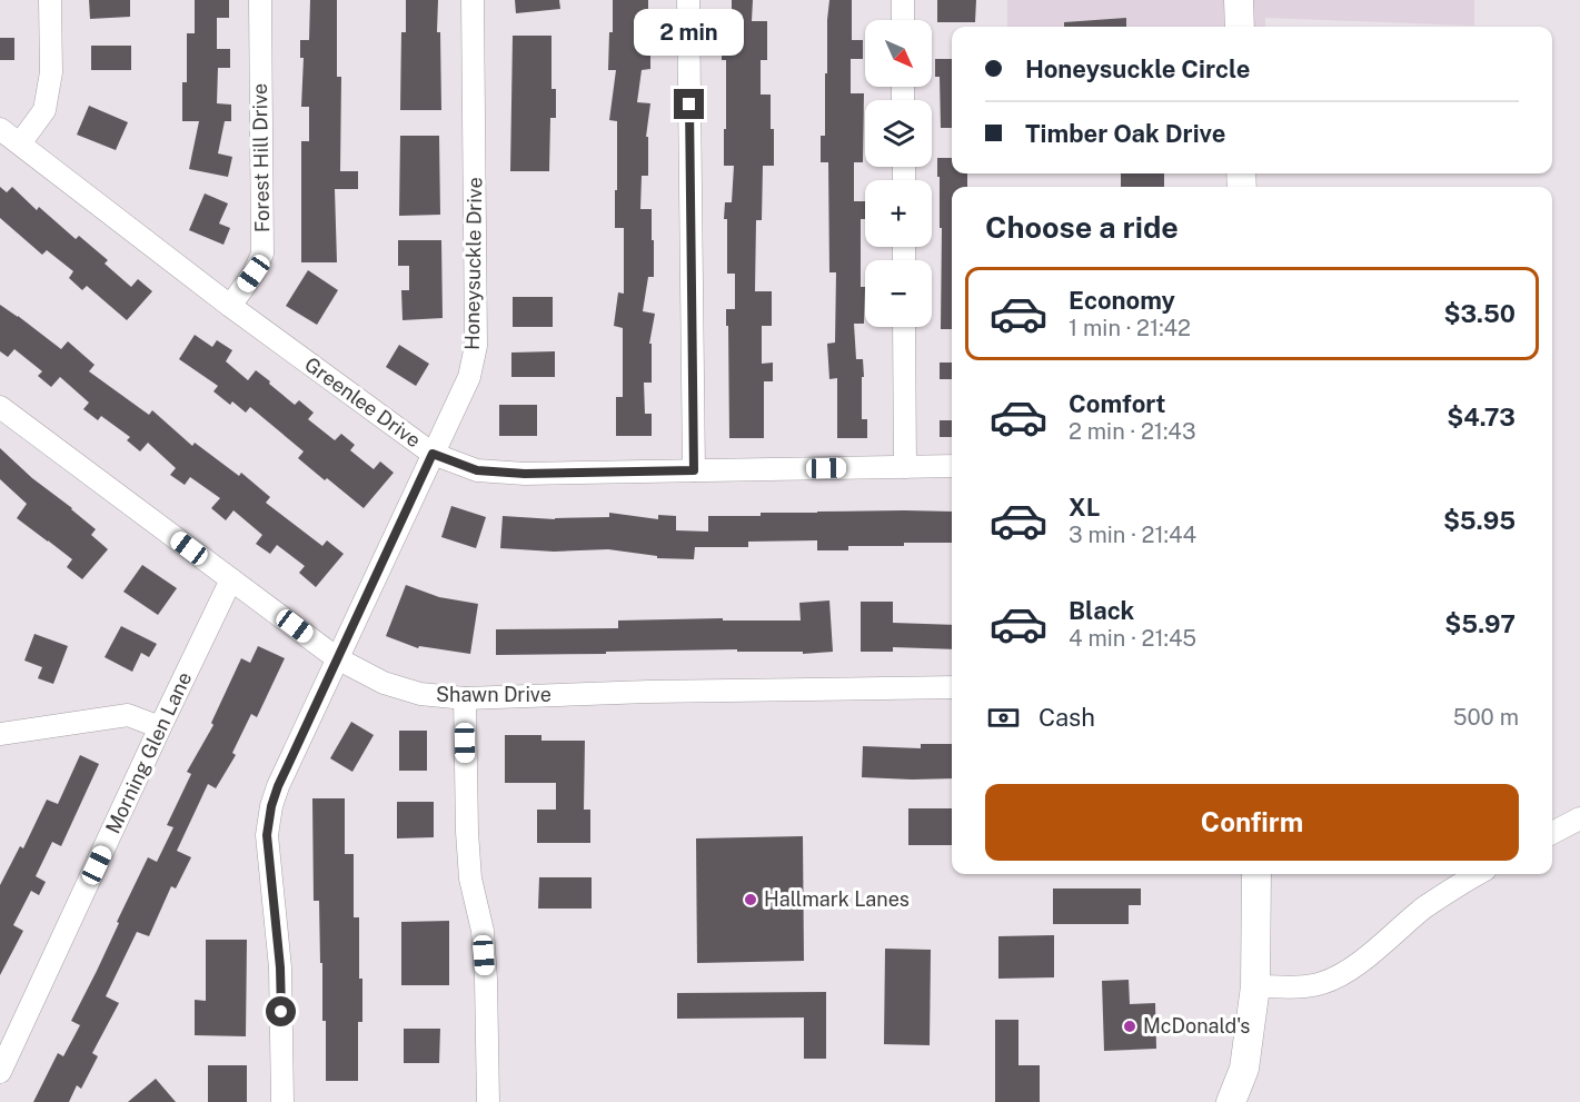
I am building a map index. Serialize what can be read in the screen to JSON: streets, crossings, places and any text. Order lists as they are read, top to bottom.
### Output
{
  "streets": {
    "street": [
      "Forest Hill Drive",
      "Honeysuckle Drive",
      "Greenlee Drive",
      "Shawn Drive",
      "Morning Glen Lane"
    ]
  },
  "crossings": [
    ["Forest Hill Drive", "Greenlee Drive"],
    ["Honeysuckle Drive", "Greenlee Drive"],
    ["Honeysuckle Drive", "Shawn Drive"],
    ["Shawn Drive", "Morning Glen Lane"]
  ],
  "places": ["Hallmark Lanes", "McDonald's"],
  "north": "bottom right",
  "page": {
    "bubble": "2 min",
    "map_buttons": ["+", "−"],
    "banner": ["Honeysuckle Circle", "Timber Oak Drive"],
    "heading": "Choose a ride",
    "list": [
      {
        "name": "Economy",
        "note": "1 min · 21:42",
        "value": "$3.50"
      },
      {
        "name": "Comfort",
        "note": "2 min · 21:43",
        "value": "$4.73"
      },
      {
        "name": "XL",
        "note": "3 min · 21:44",
        "value": "$5.95"
      },
      {
        "name": "Black",
        "note": "4 min · 21:45",
        "value": "$5.97"
      }
    ],
    "pay": ["Cash", "500 m"],
    "buttons": "Confirm"
  }
}
